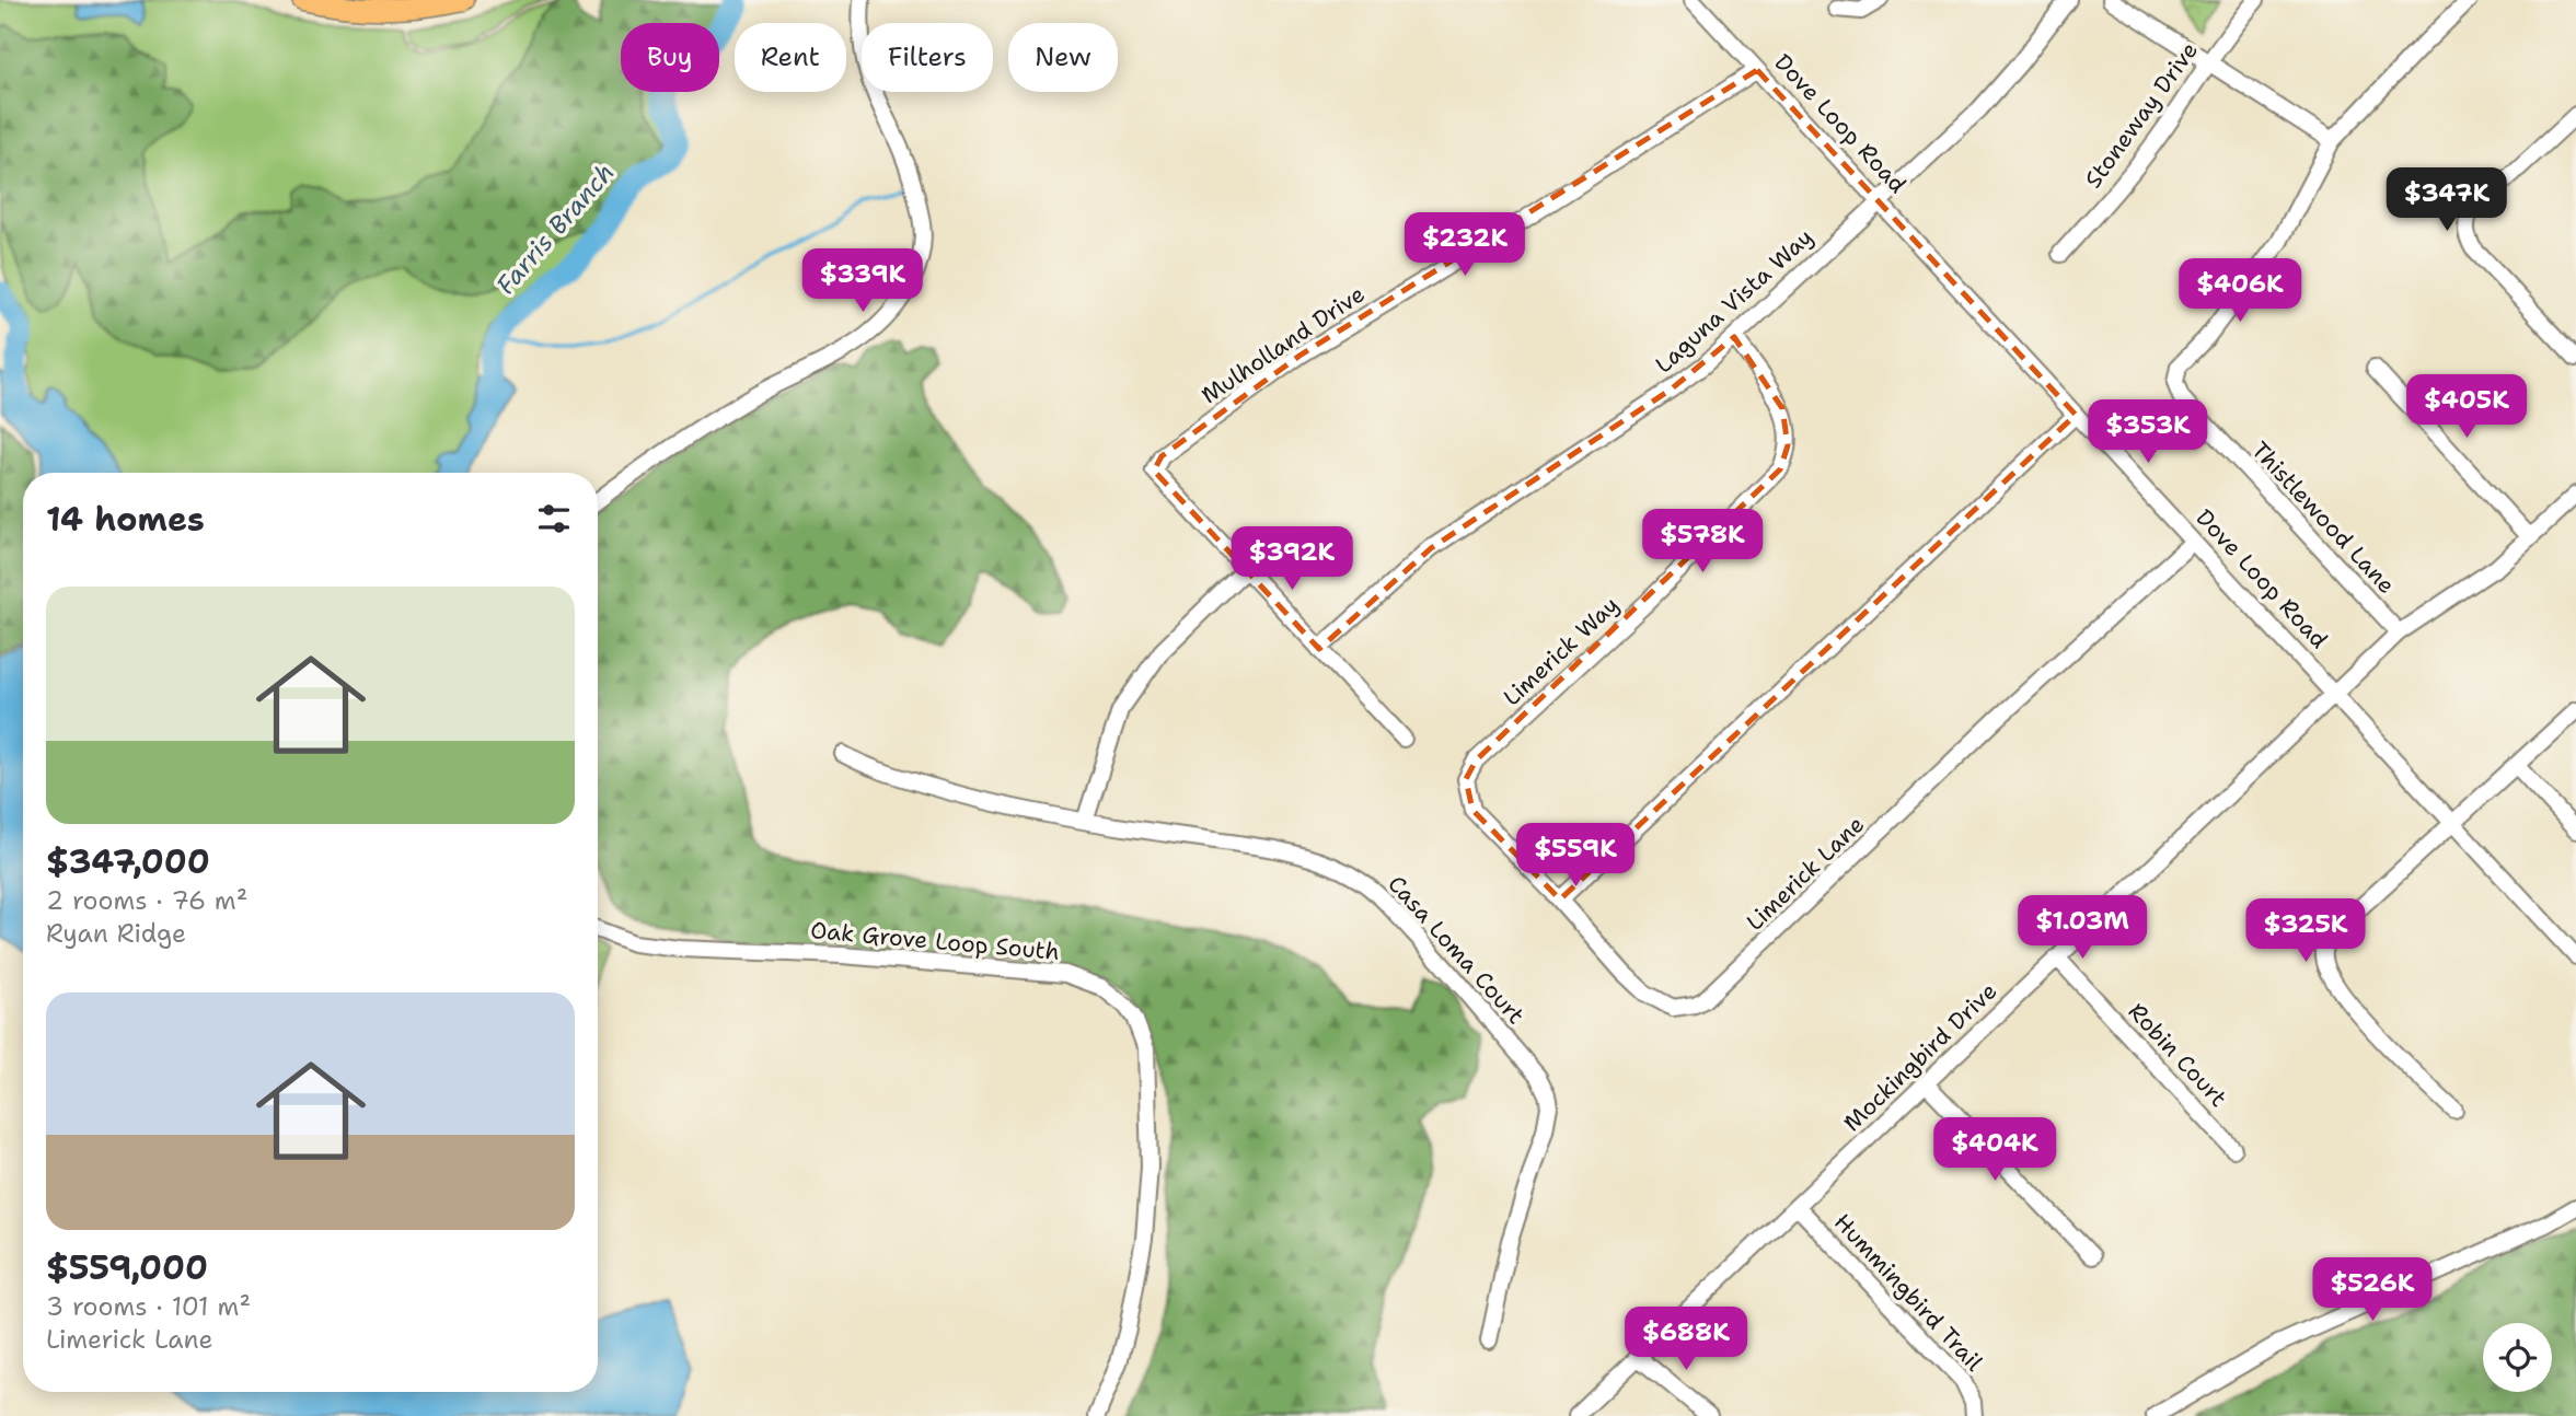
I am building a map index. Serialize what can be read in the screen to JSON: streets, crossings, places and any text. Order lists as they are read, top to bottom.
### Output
{
  "streets": {
    "street": [
      "Stoneway Drive",
      "Dove Loop Road",
      "Laguna Vista Way",
      "Mulholland Drive",
      "Thistlewood Lane",
      "Limerick Way",
      "Limerick Lane",
      "Oak Grove Loop South",
      "Casa Loma Court",
      "Robin Court",
      "Mockingbird Drive",
      "Hummingbird Trail"
    ]
  },
  "crossings": [
    ["Dove Loop Road", "Laguna Vista Way"],
    ["Dove Loop Road", "Mulholland Drive"],
    ["Dove Loop Road", "Limerick Lane"],
    ["Dove Loop Road", "Mockingbird Drive"],
    ["Laguna Vista Way", "Limerick Way"],
    ["Thistlewood Lane", "Mockingbird Drive"],
    ["Limerick Way", "Limerick Lane"],
    ["Robin Court", "Mockingbird Drive"],
    ["Mockingbird Drive", "Hummingbird Trail"]
  ],
  "water": ["Farris Branch"],
  "page": {
    "chip": [
      "Buy",
      "Rent",
      "Filters",
      "New"
    ],
    "price": [
      "$347K",
      "$232K",
      "$339K",
      "$406K",
      "$405K",
      "$353K",
      "$578K",
      "$392K",
      "$559K",
      "$1.03M",
      "$325K",
      "$404K",
      "$526K",
      "$688K"
    ],
    "heading": "14 homes",
    "list": [
      {
        "name": "$347,000",
        "note": "2 rooms · 76 m² · Ryan Ridge"
      },
      {
        "name": "$559,000",
        "note": "3 rooms · 101 m² · Limerick Lane"
      }
    ]
  }
}
